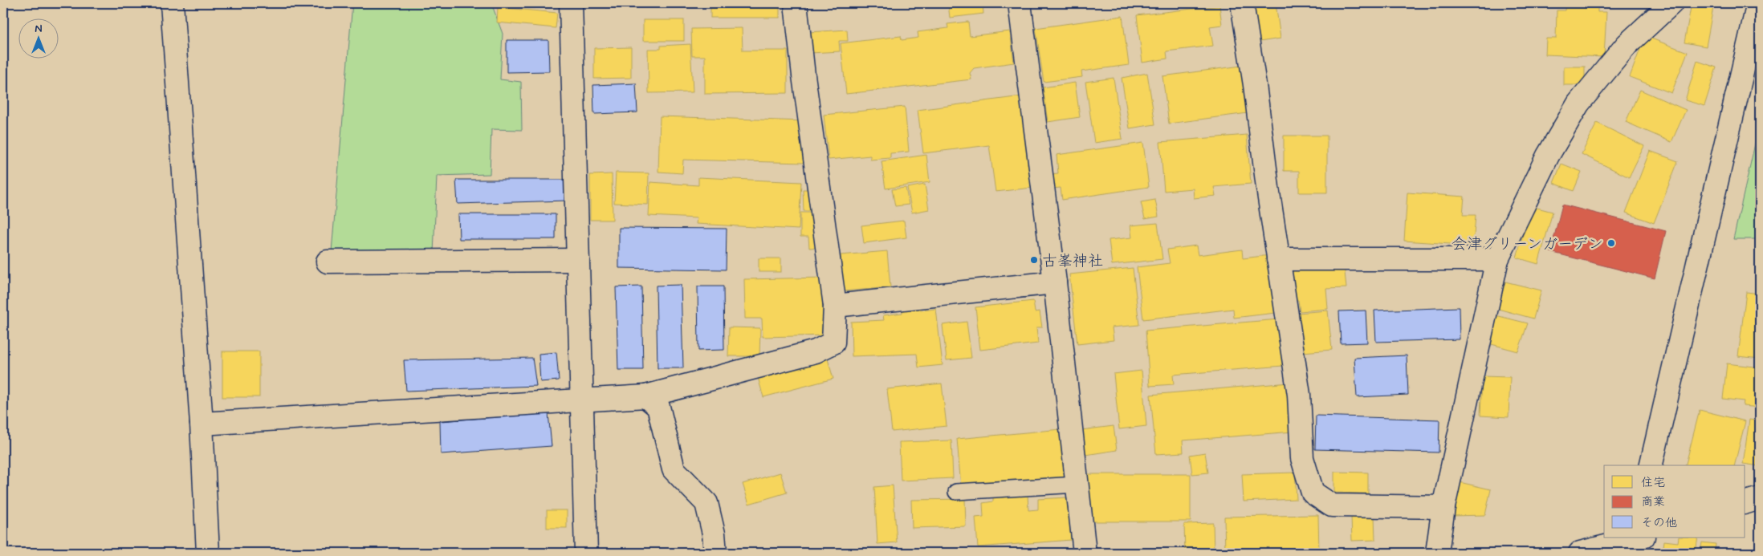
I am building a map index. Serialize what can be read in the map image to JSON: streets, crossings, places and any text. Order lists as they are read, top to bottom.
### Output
{
  "places": ["会津グリーンガーデン", "古峯神社"],
  "legend": ["住宅", "商業", "その他"],
  "north": "top"
}
